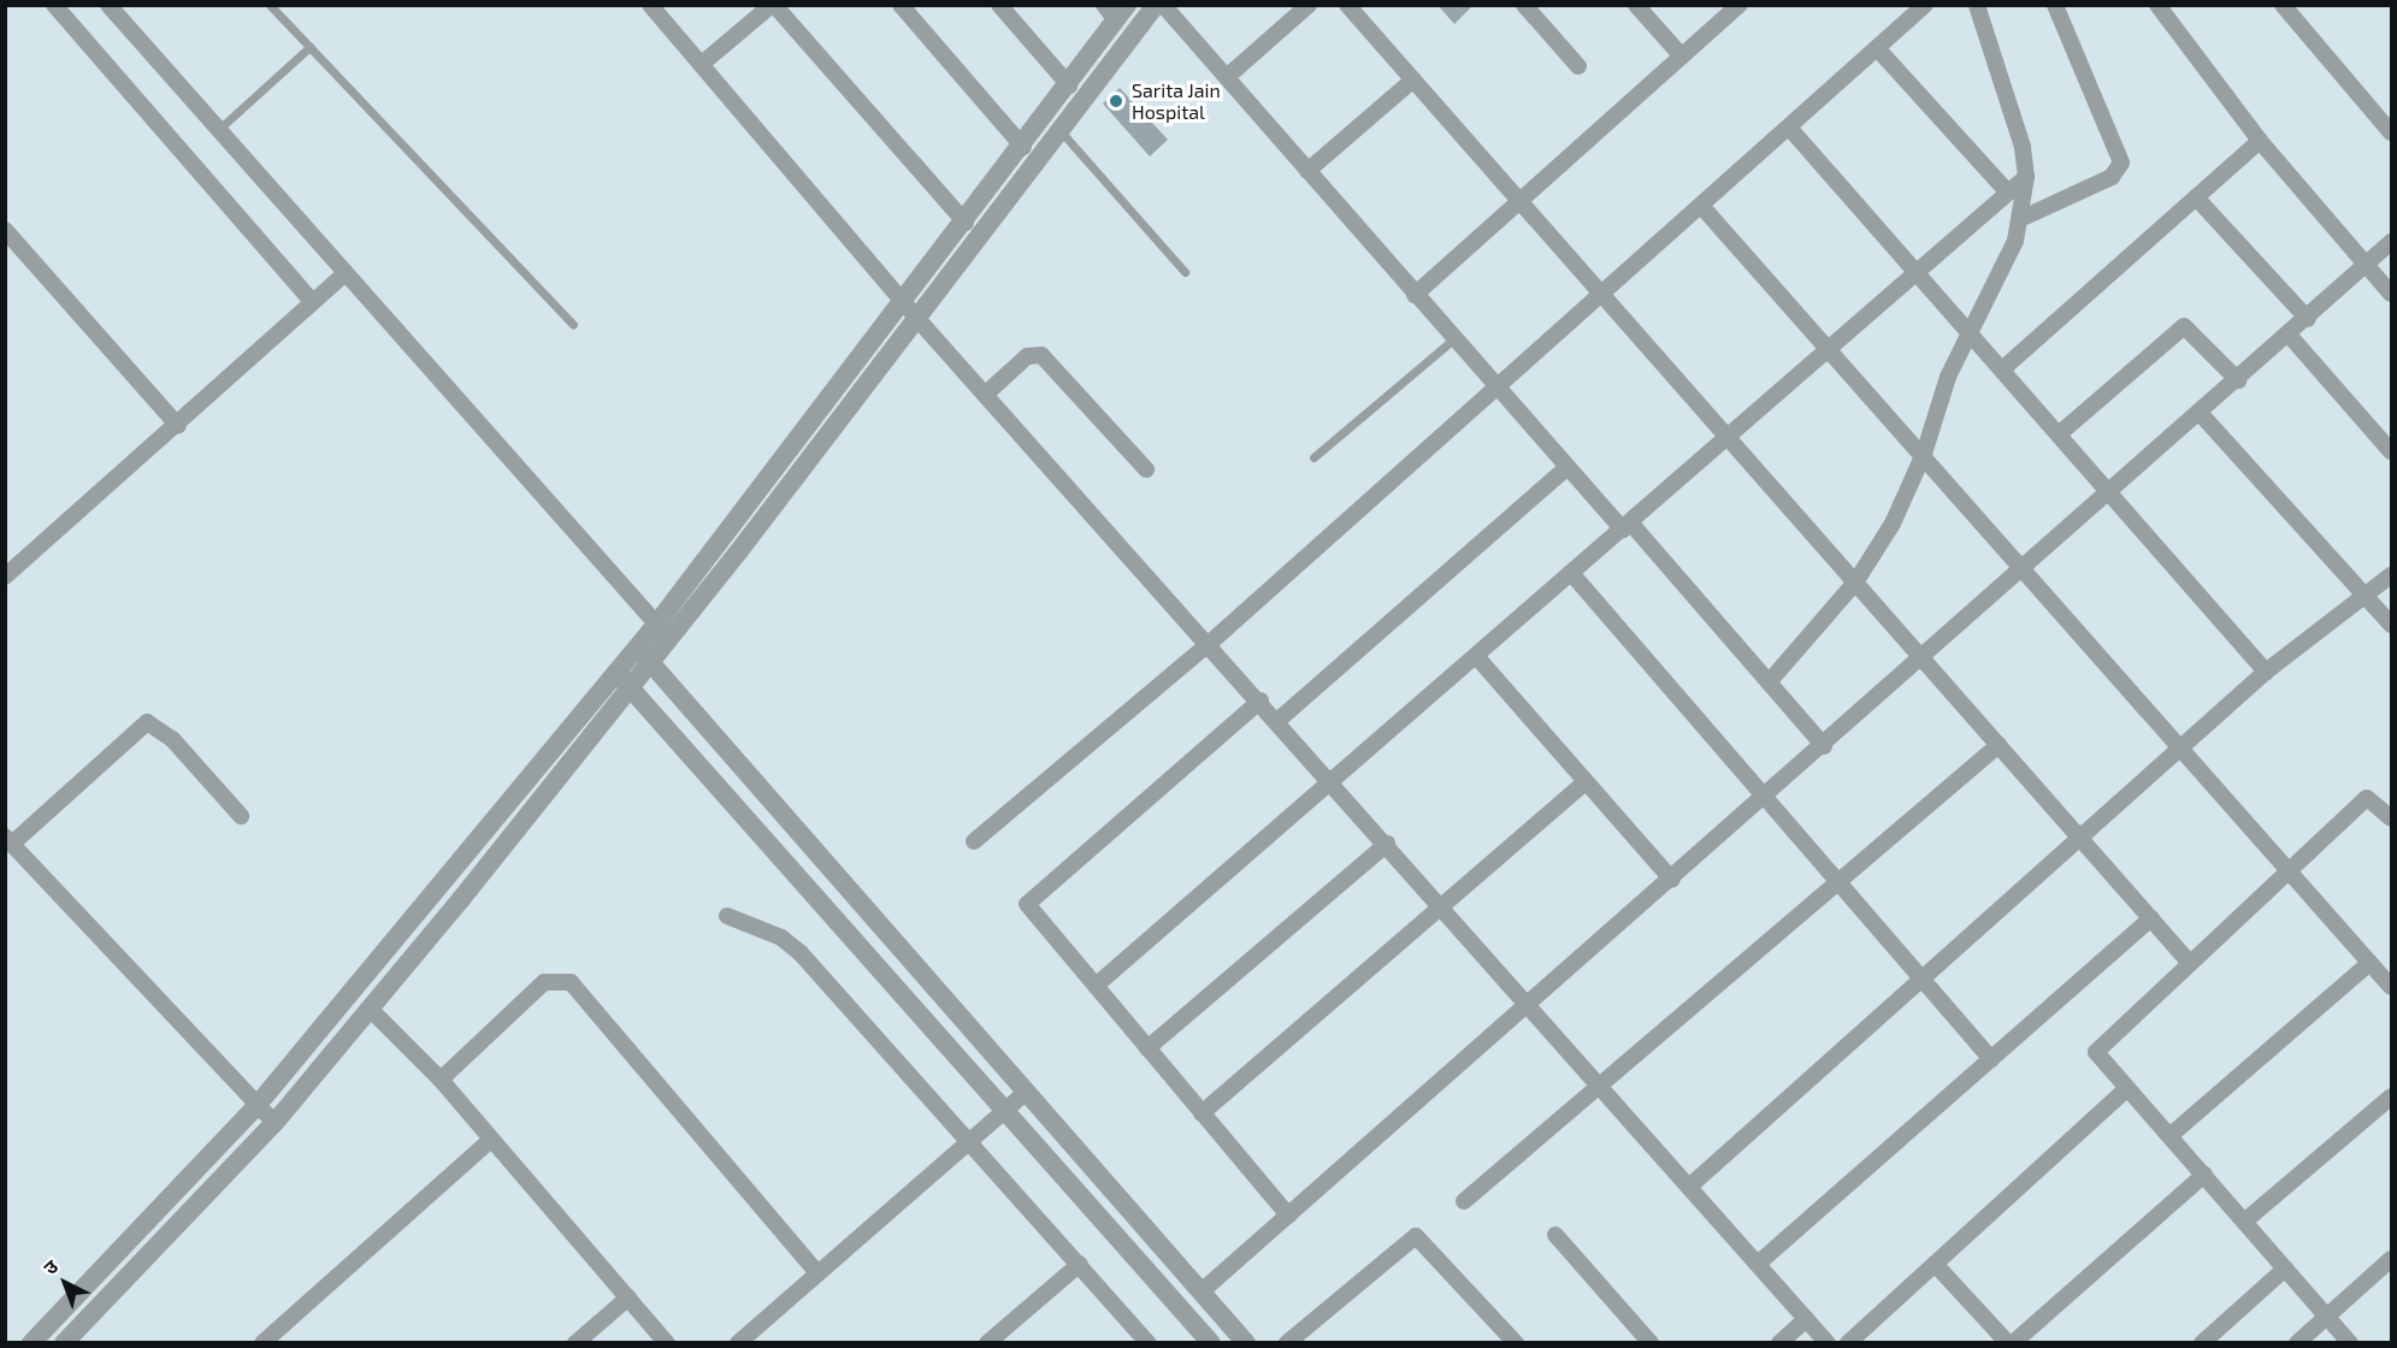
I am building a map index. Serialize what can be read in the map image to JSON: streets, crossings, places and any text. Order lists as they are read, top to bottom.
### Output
{
  "places": ["Sarita Jain Hospital"],
  "north": "top left"
}
